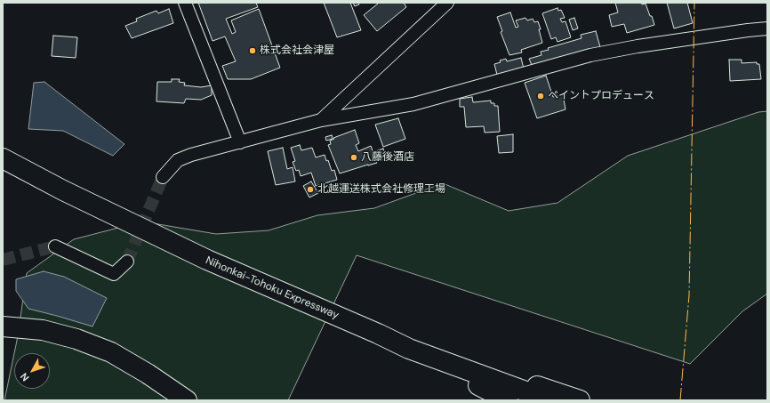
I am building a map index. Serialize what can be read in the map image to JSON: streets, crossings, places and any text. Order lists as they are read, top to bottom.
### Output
{
  "streets": {
    "highway": ["Nihonkai-Tohoku Expressway"]
  },
  "places": [
    "株式会社会津屋",
    "ペイントプロデュース",
    "八藤後酒店",
    "北越運送株式会社修理工場"
  ],
  "north": "bottom left"
}
